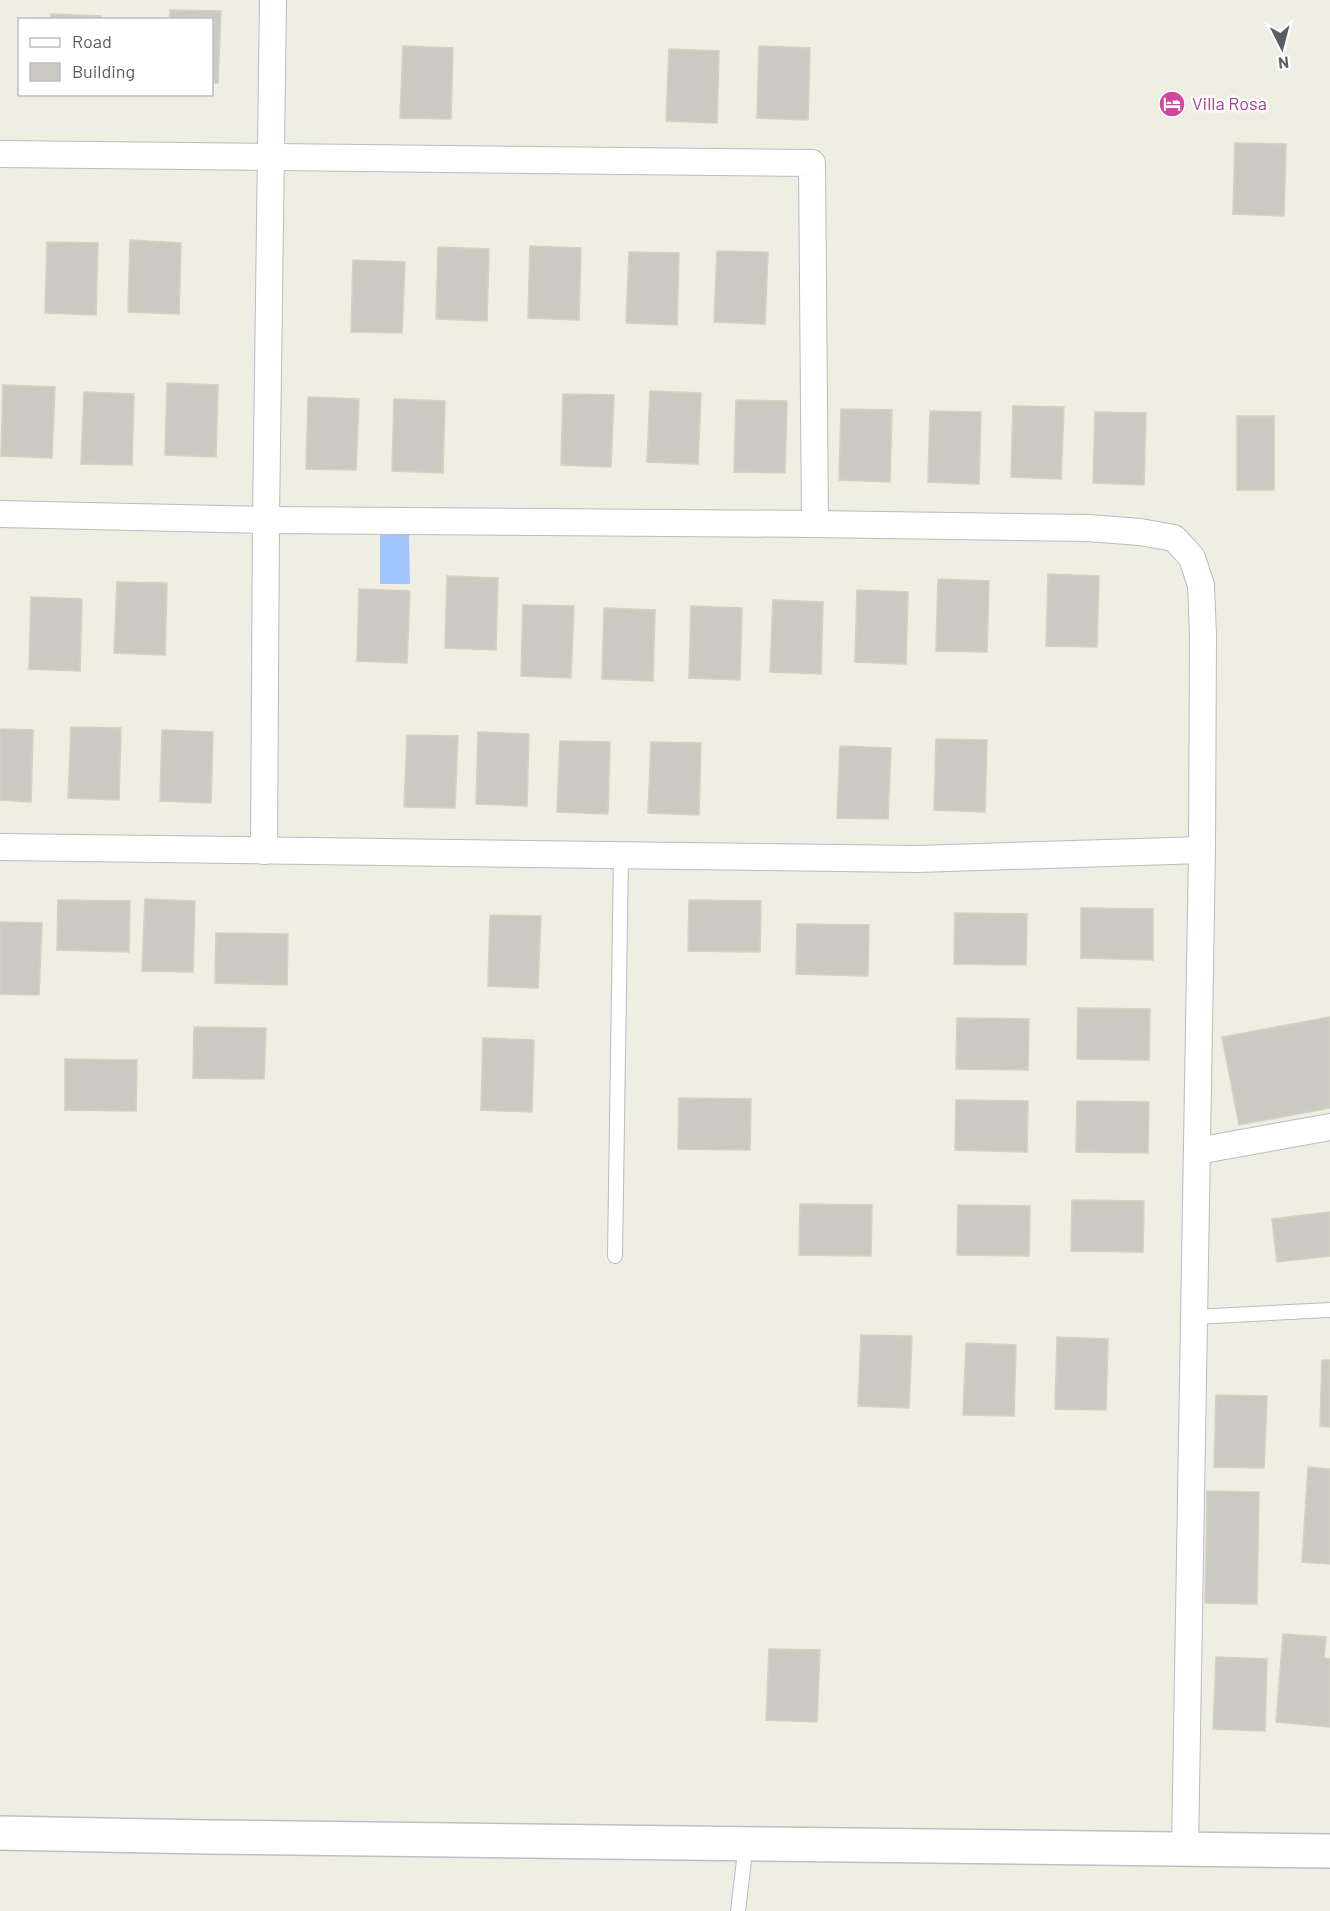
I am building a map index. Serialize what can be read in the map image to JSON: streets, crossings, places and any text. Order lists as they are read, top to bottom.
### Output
{
  "places": {
    "hotel": ["Villa Rosa"]
  },
  "legend": ["Road", "Building"],
  "north": "bottom"
}
